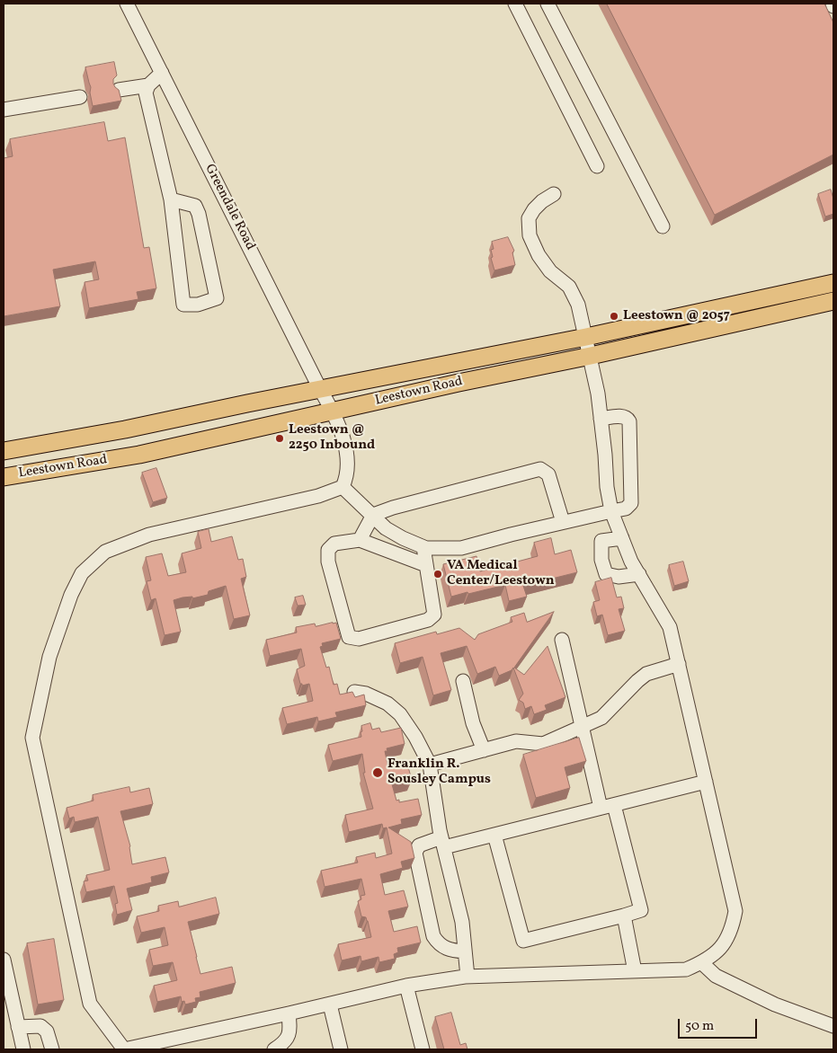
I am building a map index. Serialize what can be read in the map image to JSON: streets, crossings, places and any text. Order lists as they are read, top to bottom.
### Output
{
  "streets": {
    "main road": ["Leestown Road"],
    "street": ["Greendale Road"]
  },
  "crossings": [
    ["Greendale Road", "Leestown Road"]
  ],
  "places": [
    "Leestown @ 2057",
    "Leestown @ 2250 Inbound",
    "VA Medical Center/Leestown",
    "Franklin R. Sousley Campus"
  ],
  "scale_bar": "50 m"
}
